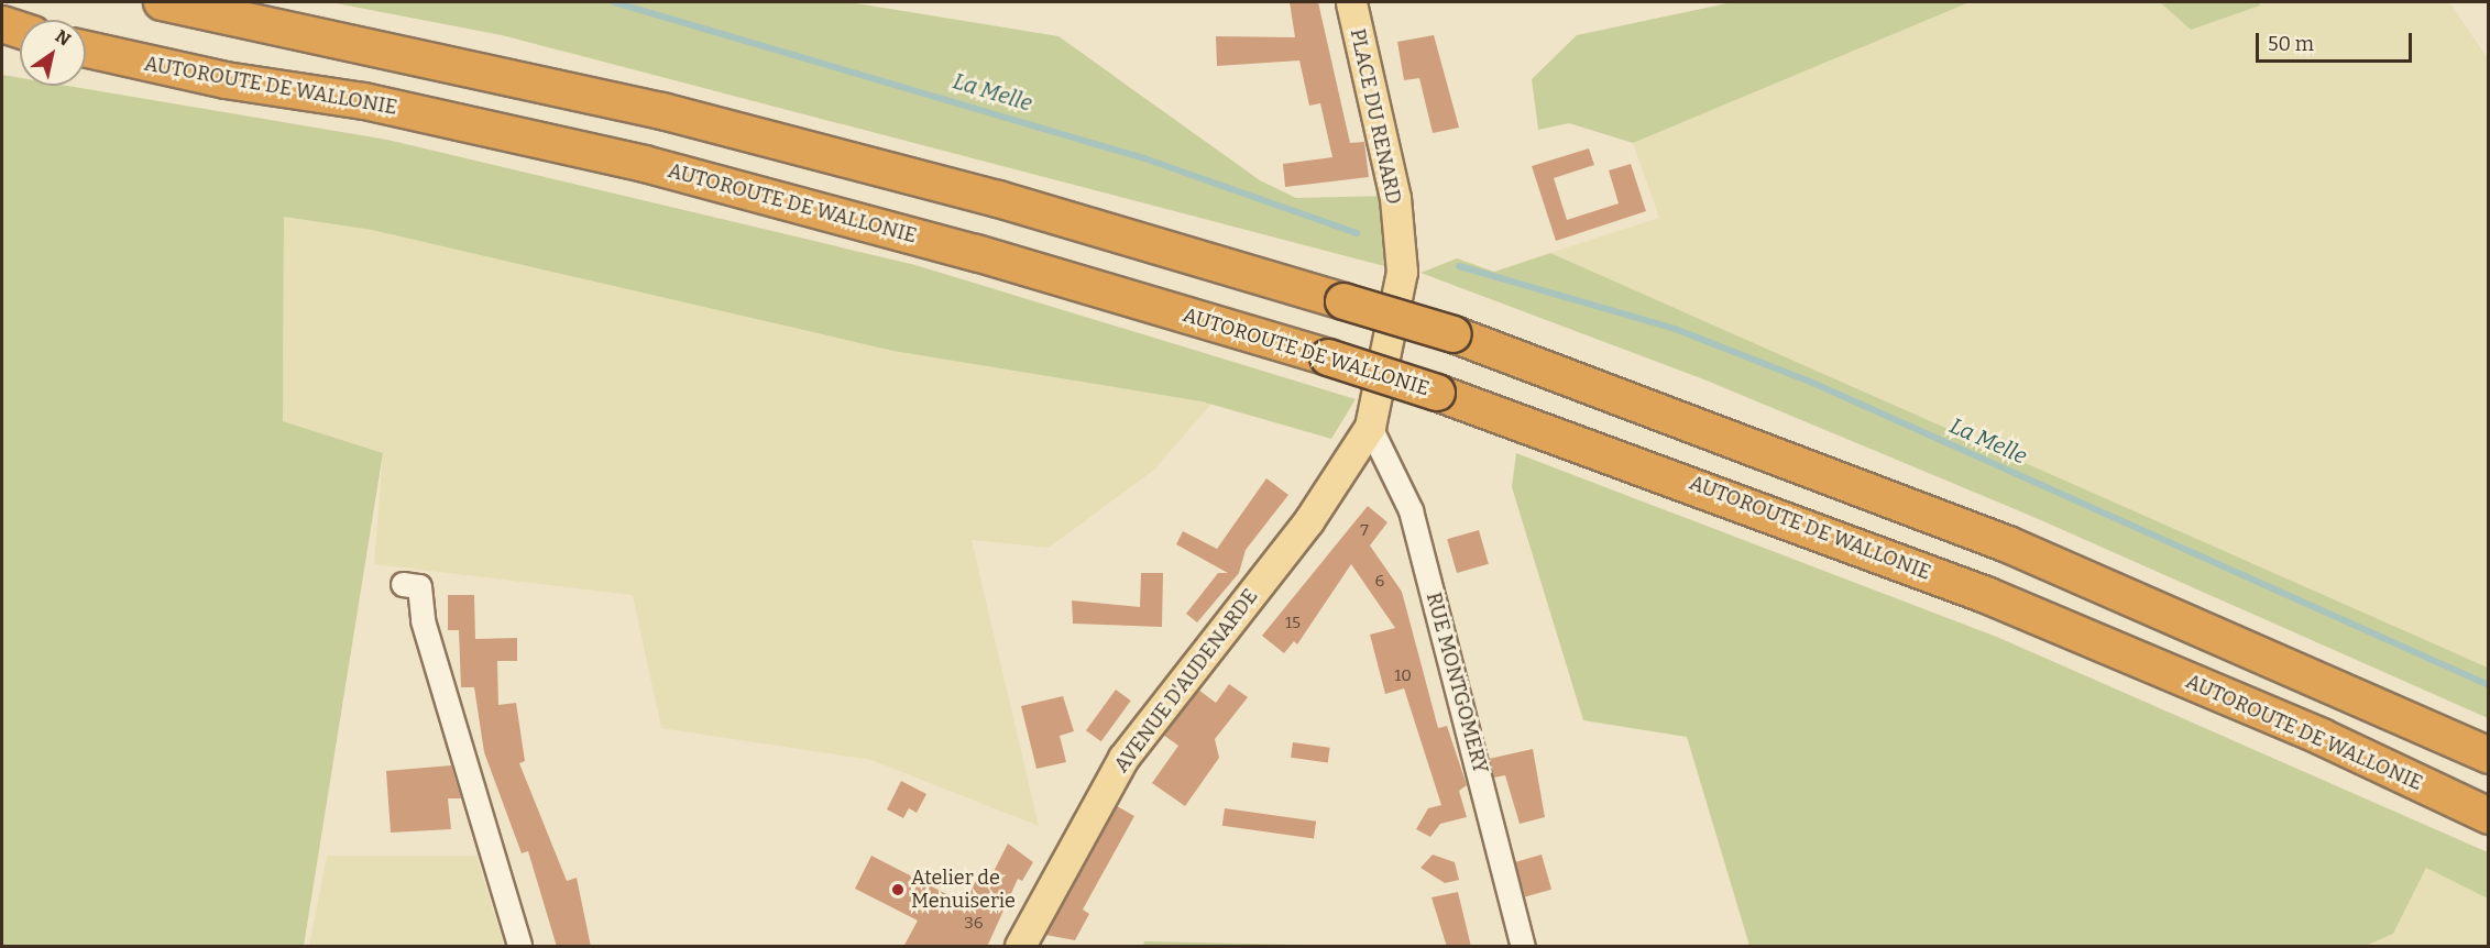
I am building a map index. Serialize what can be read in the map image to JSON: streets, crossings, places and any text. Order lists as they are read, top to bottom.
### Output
{
  "streets": {
    "highway": ["AUTOROUTE DE WALLONIE"],
    "main road": ["PLACE DU RENARD", "AVENUE D'AUDENARDE"],
    "street": ["RUE MONTGOMERY"]
  },
  "crossings": [
    ["PLACE DU RENARD", "AVENUE D'AUDENARDE"],
    ["PLACE DU RENARD", "RUE MONTGOMERY"],
    ["AVENUE D'AUDENARDE", "RUE MONTGOMERY"]
  ],
  "water": ["La Melle"],
  "places": ["Atelier de Menuiserie"],
  "house_numbers": [
    "7",
    "6",
    "15",
    "10",
    "36"
  ],
  "scale_bar": "50 m",
  "north": "top right"
}
